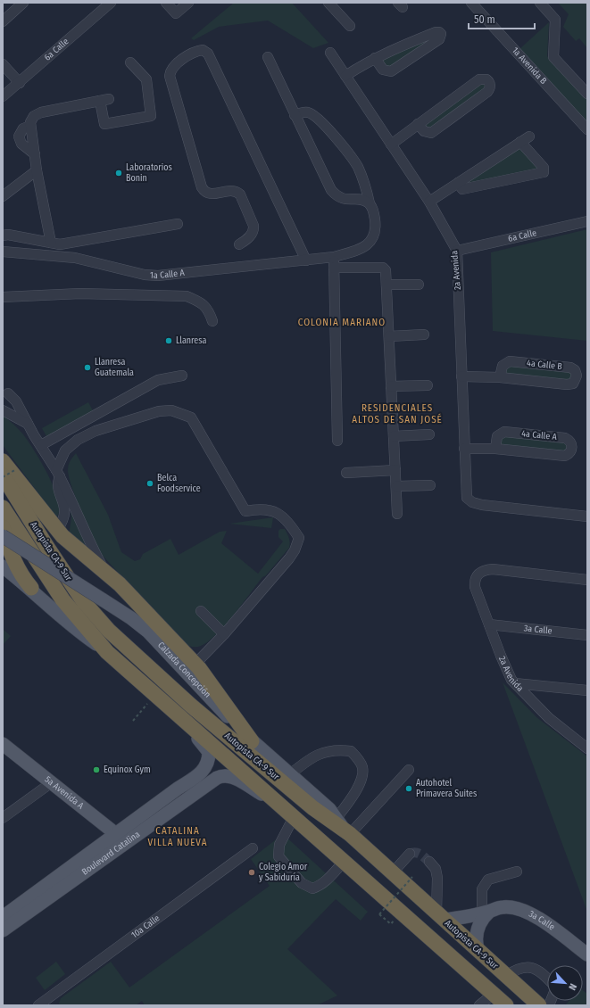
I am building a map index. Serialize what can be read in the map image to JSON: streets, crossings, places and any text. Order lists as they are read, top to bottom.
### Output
{
  "streets": {
    "highway": ["Autopista CA-9 Sur"],
    "main road": [
      "3a Calle",
      "Calzada Concepción",
      "5a Avenida A",
      "Boulevard Catalina"
    ],
    "street": [
      "6a Calle",
      "1a Avenida B",
      "2a Avenida",
      "1a Calle A",
      "4a Calle B",
      "4a Calle A",
      "10a Calle"
    ]
  },
  "crossings": [
    ["6a Calle", "2a Avenida"],
    ["2a Avenida", "4a Calle B"],
    ["2a Avenida", "4a Calle A"],
    ["2a Avenida", "3a Calle"],
    ["Autopista CA-9 Sur", "3a Calle"],
    ["Autopista CA-9 Sur", "Calzada Concepción"],
    ["Autopista CA-9 Sur", "Boulevard Catalina"],
    ["5a Avenida A", "Boulevard Catalina"]
  ],
  "districts": ["COLONIA MARIANO", "RESIDENCIALES ALTOS DE SAN JOSÉ", "CATALINA VILLA NUEVA"],
  "places": [
    "Laboratorios Bonin",
    "Llanresa",
    "Llanresa Guatemala",
    "Belca Foodservice",
    "Equinox Gym",
    "Autohotel Primavera Suites",
    "Colegio Amor y Sabiduría"
  ],
  "scale_bar": "50 m",
  "north": "bottom right"
}
